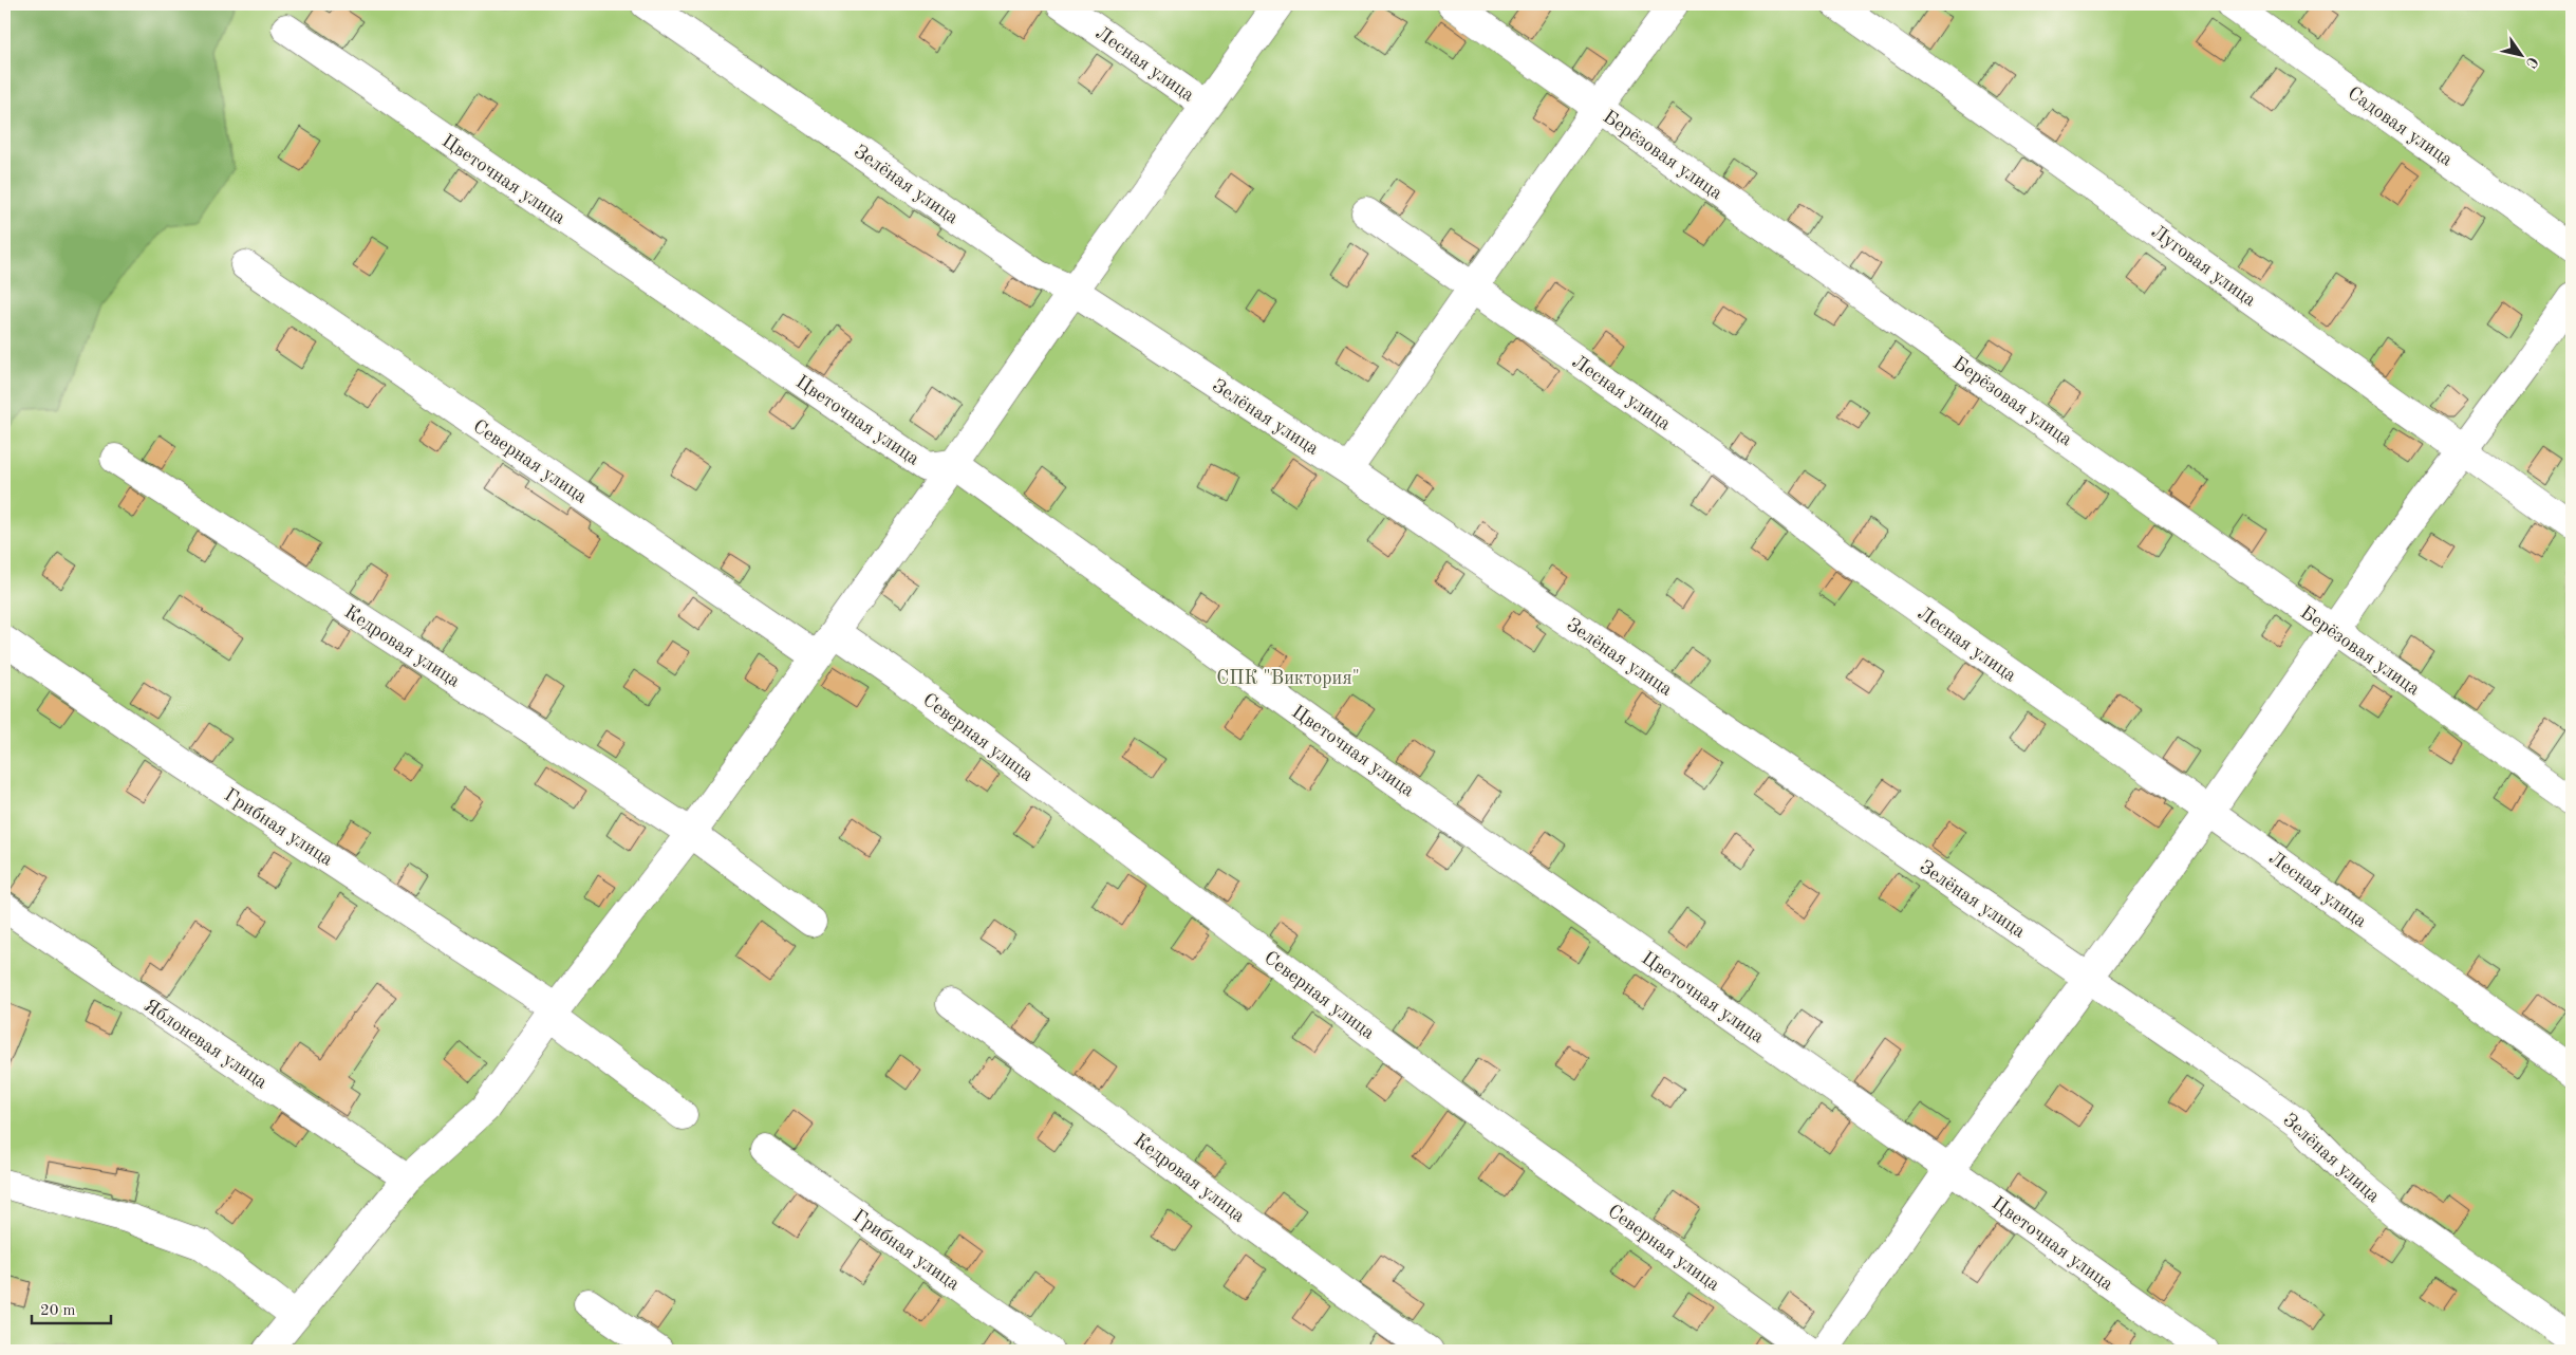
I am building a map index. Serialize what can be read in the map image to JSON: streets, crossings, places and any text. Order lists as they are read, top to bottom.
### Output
{
  "streets": {
    "street": [
      "Лесная улица",
      "Садовая улица",
      "Берёзовая улица",
      "Цветочная улица",
      "Зелёная улица",
      "Луговая улица",
      "Северная улица",
      "Кедровая улица",
      "Грибная улица",
      "Яблоневая улица"
    ]
  },
  "parks": ["СПК \"Виктория\""],
  "scale_bar": "20 m",
  "north": "bottom right"
}
